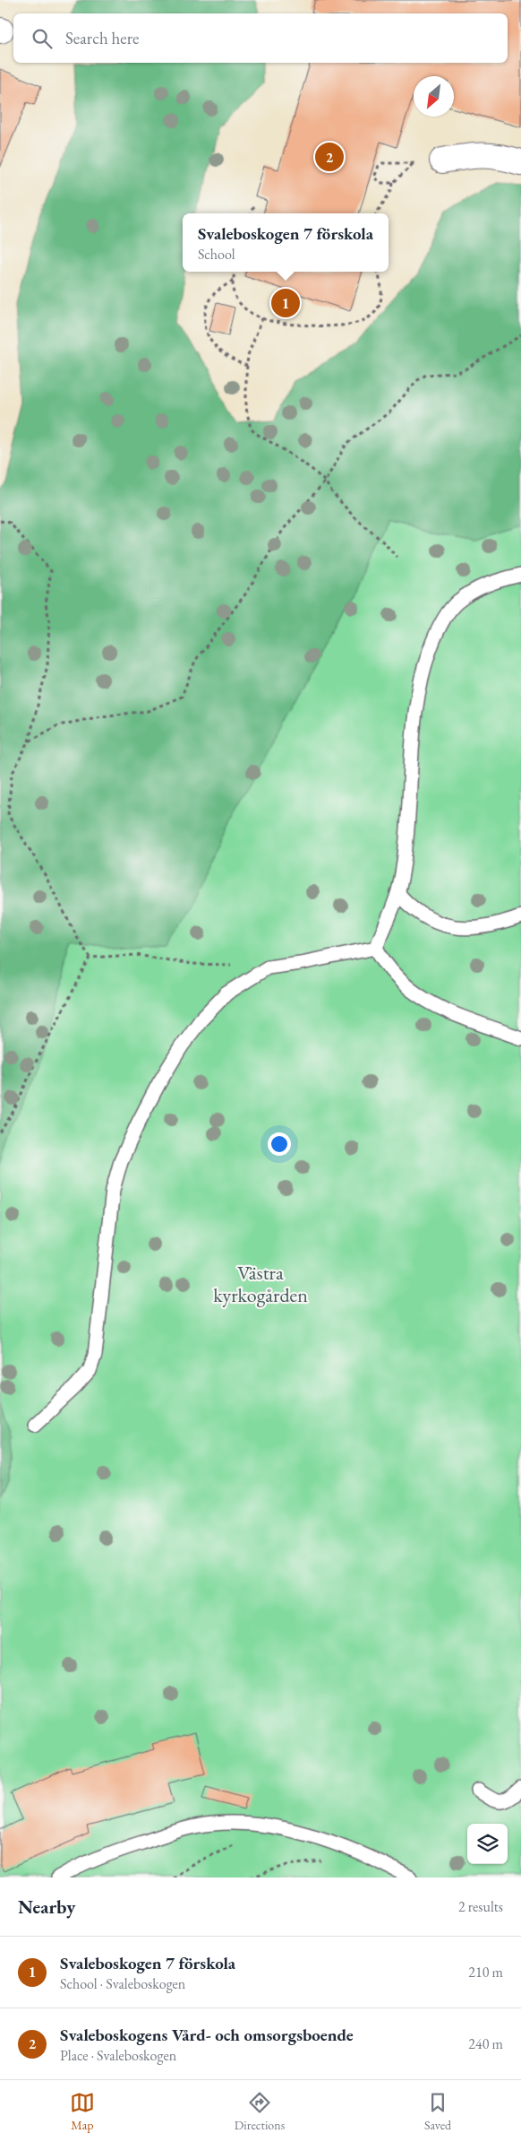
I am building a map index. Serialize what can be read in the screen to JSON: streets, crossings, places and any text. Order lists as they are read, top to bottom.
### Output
{
  "parks": ["Västra kyrkogården"],
  "north": "bottom left",
  "page": {
    "search": "Search here",
    "pins": ["2", "1"],
    "popup": ["Svaleboskogen 7 förskola", "School"],
    "heading": ["Nearby", "2 results"],
    "list": [
      {
        "mark": "1",
        "name": "Svaleboskogen 7 förskola",
        "note": "School · Svaleboskogen",
        "value": "210 m"
      },
      {
        "mark": "2",
        "name": "Svaleboskogens Vård- och omsorgsboende",
        "note": "Place · Svaleboskogen",
        "value": "240 m"
      }
    ],
    "nav": ["Map", "Directions", "Saved"]
  }
}
